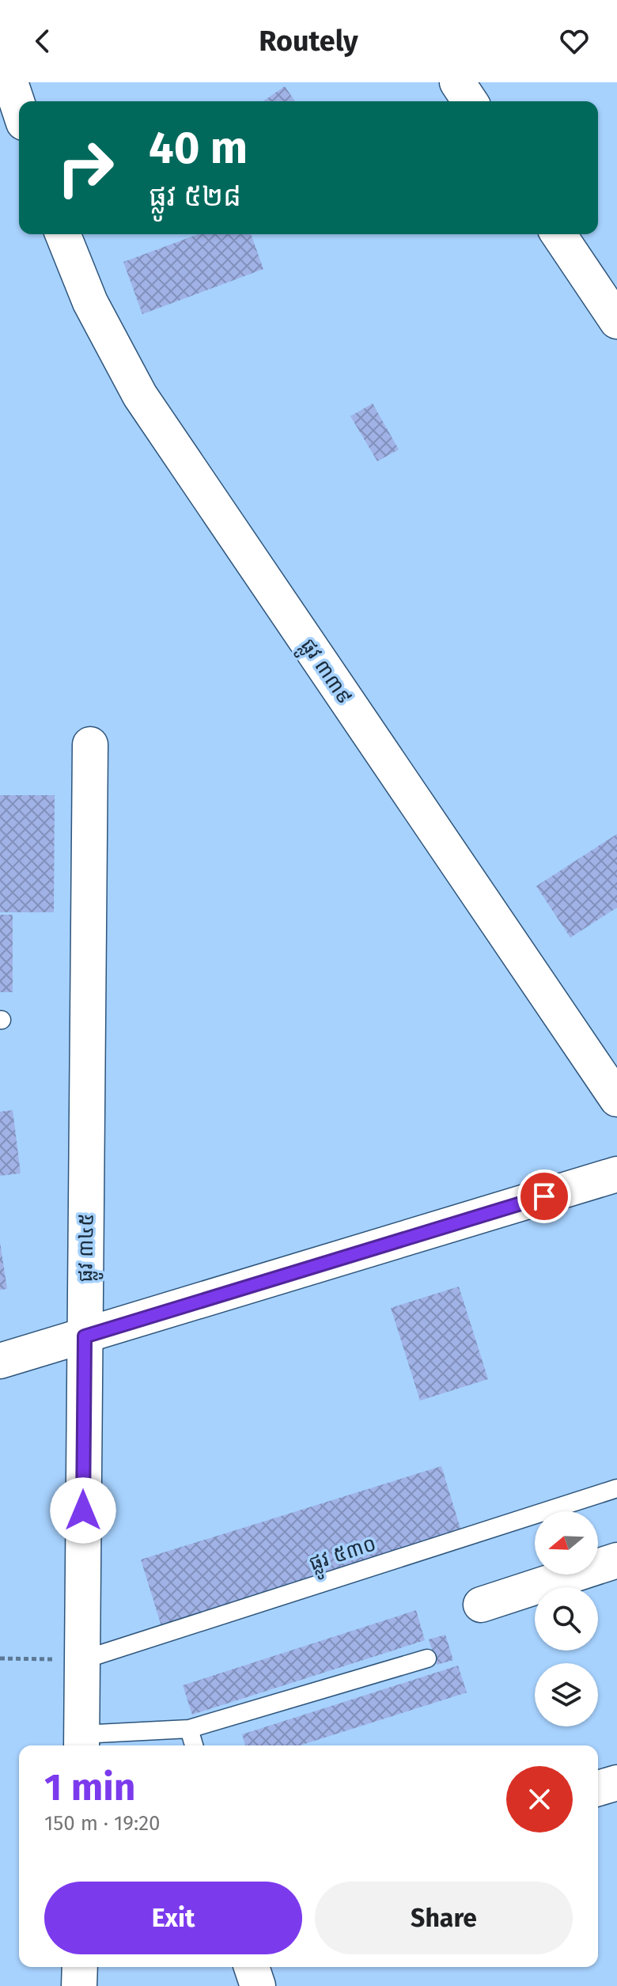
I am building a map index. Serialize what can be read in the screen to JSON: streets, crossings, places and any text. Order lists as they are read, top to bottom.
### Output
{
  "streets": {
    "street": ["ផ្លូវ ៣៣៩", "ផ្លូវ ៣៤៥"],
    "lane": ["ផ្លូវ ៥៣០"]
  },
  "crossings": [
    ["ផ្លូវ ៣៤៥", "ផ្លូវ ៥៣០"]
  ],
  "north": "left",
  "page": {
    "header": "Routely",
    "turn": ["40 m", "ផ្លូវ ៥២៨"],
    "heading": ["1 min", "150 m · 19:20"],
    "buttons": ["Exit", "Share"]
  }
}
